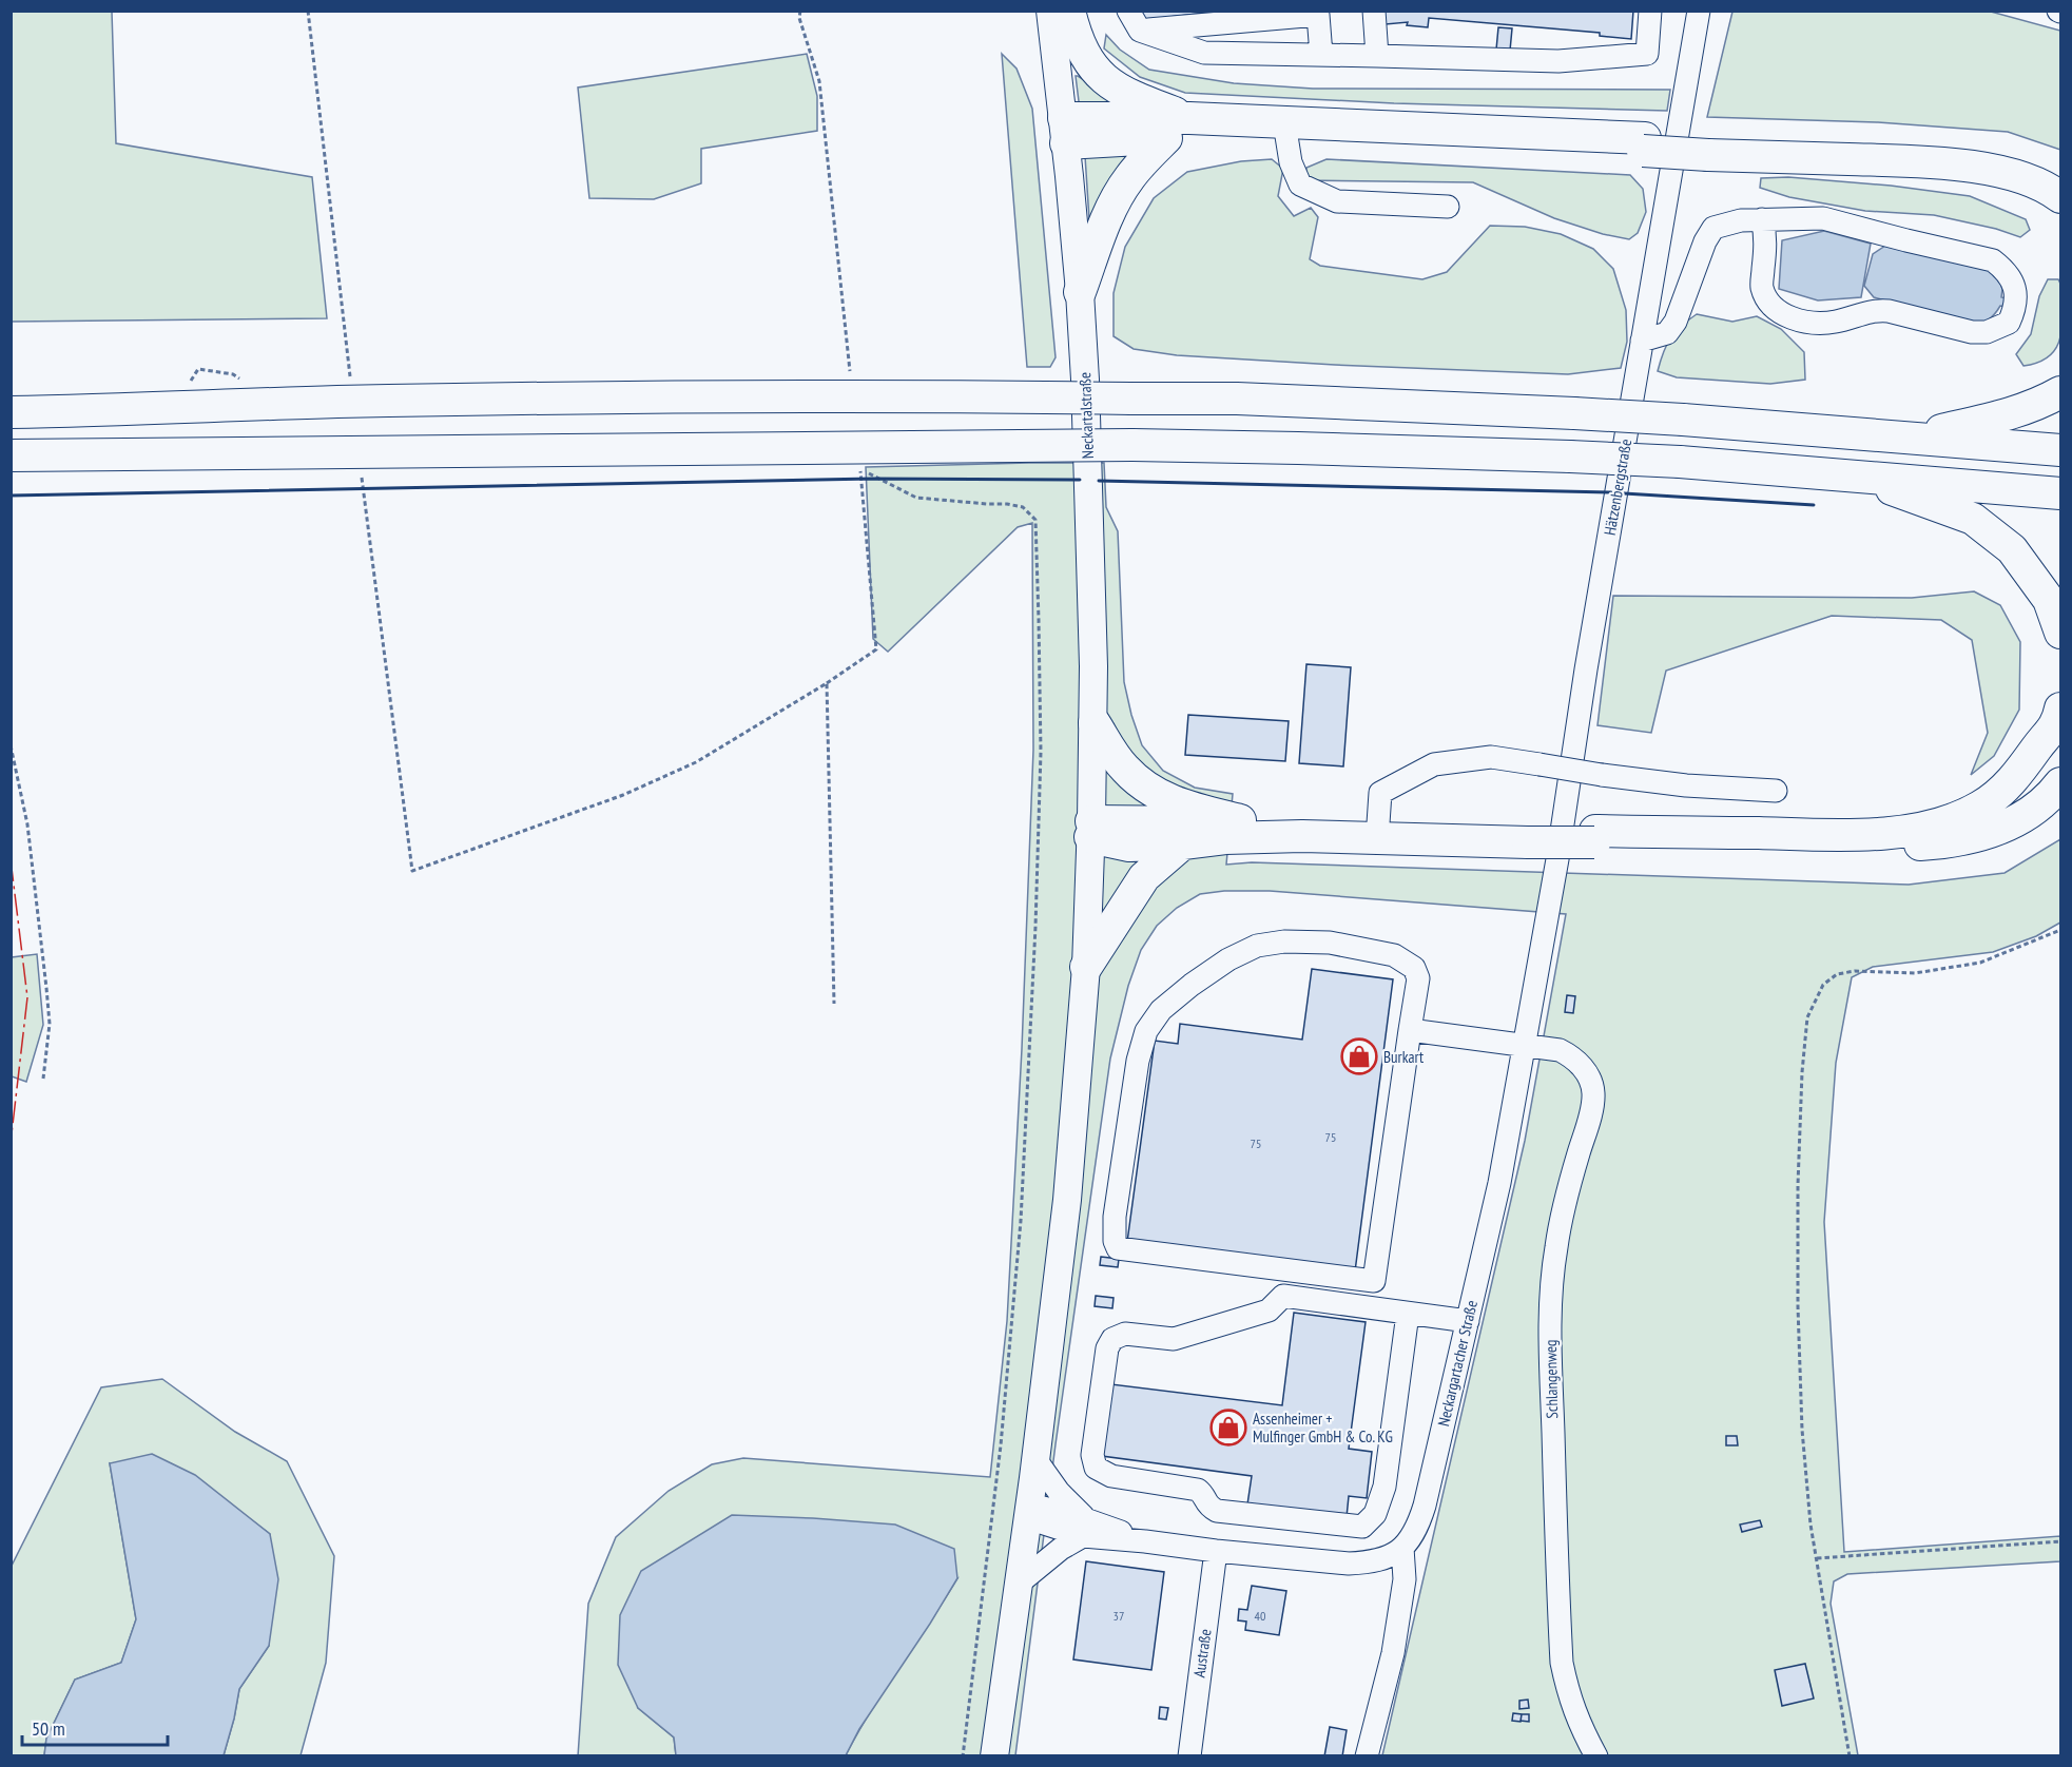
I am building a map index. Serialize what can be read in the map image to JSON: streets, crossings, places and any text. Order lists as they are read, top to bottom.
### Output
{
  "streets": {
    "main road": ["Neckartalstraße"],
    "street": [
      "Hätzenbergstraße",
      "Neckargartacher Straße",
      "Schlangenweg",
      "Austraße"
    ]
  },
  "crossings": [
    ["Hätzenbergstraße", "Neckargartacher Straße"],
    ["Neckargartacher Straße", "Schlangenweg"]
  ],
  "places": {
    "shop": ["Burkart", "Assenheimer + Mulfinger GmbH & Co. KG"]
  },
  "house_numbers": [
    "75",
    "75",
    "37",
    "40"
  ],
  "scale_bar": "50 m"
}
